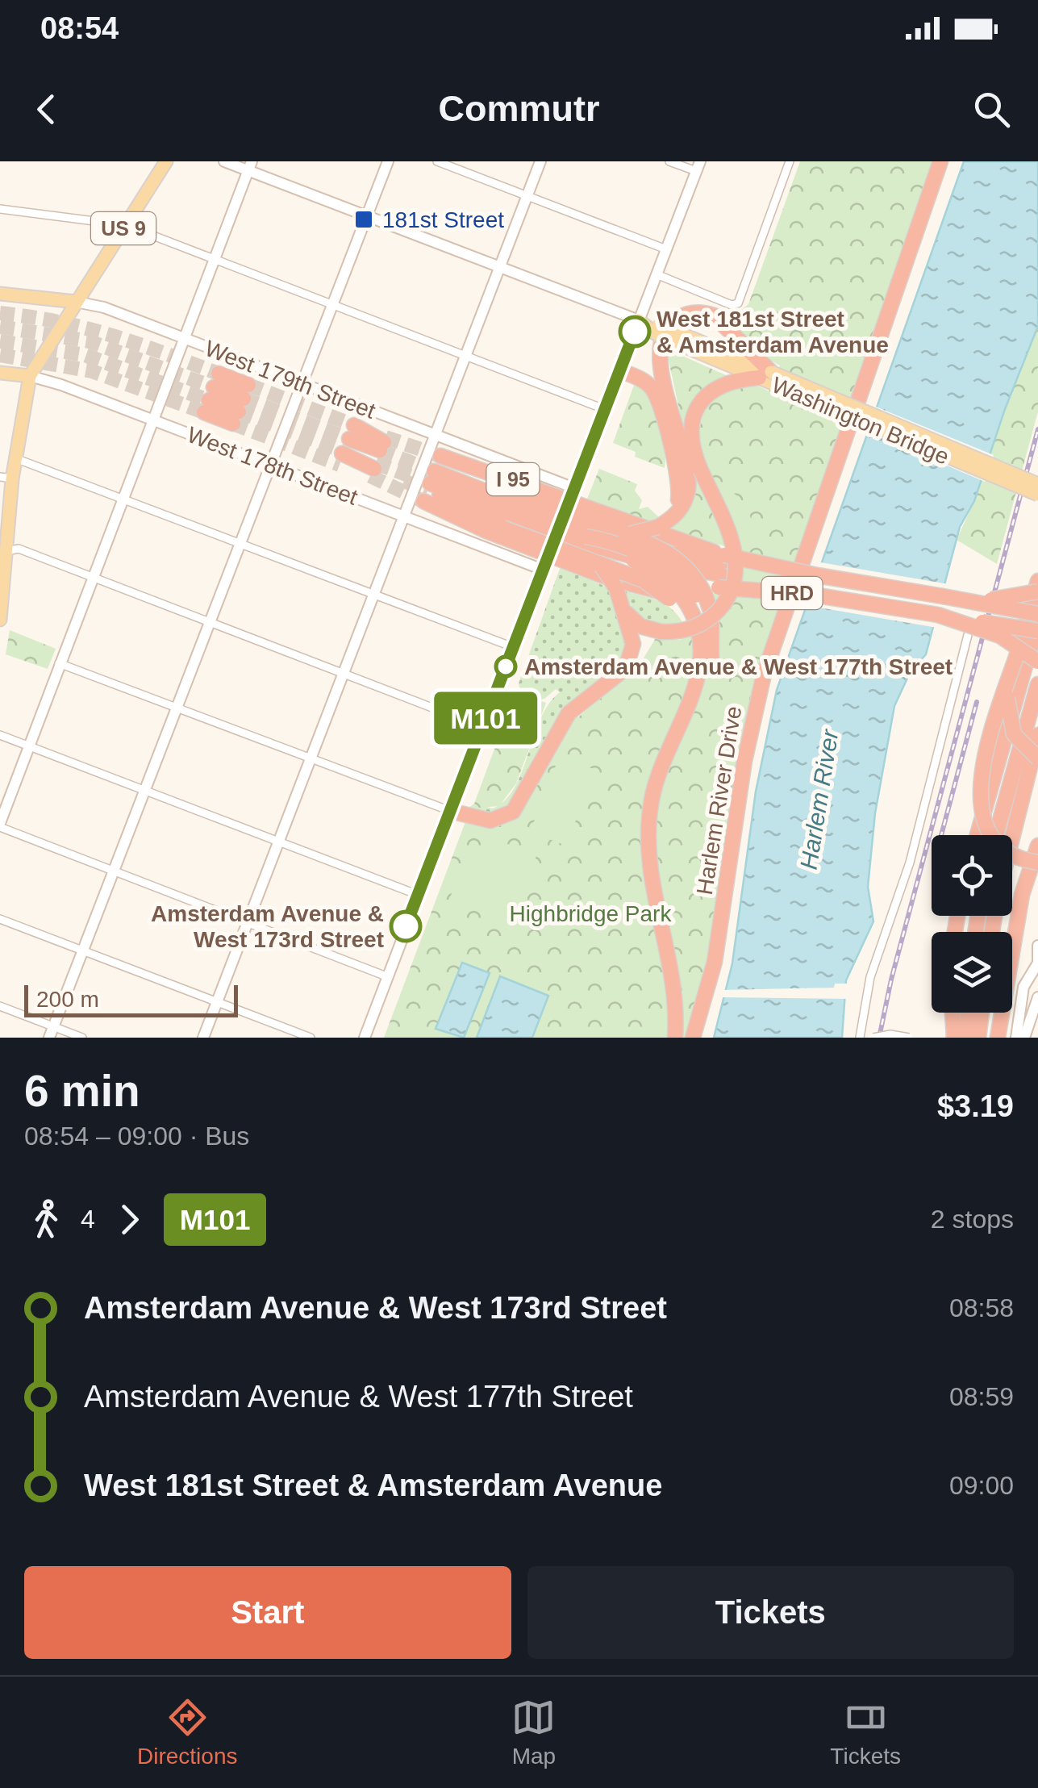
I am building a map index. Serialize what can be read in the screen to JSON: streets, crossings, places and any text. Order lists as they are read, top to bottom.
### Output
{
  "streets": {
    "highway": ["I 95", "HRD", "Harlem River Drive"],
    "main road": [
      "US 9",
      "West 179th Street",
      "Washington Bridge",
      "West 178th Street"
    ]
  },
  "crossings": [
    ["US 9", "West 179th Street"],
    ["US 9", "West 178th Street"]
  ],
  "water": ["Harlem River"],
  "parks": ["Highbridge Park"],
  "places": {
    "transit": ["181st Street"],
    "other": ["West 181st Street & Amsterdam Avenue", "Amsterdam Avenue & West 177th Street", "Amsterdam Avenue & West 173rd Street"]
  },
  "lines": ["bus line M101"],
  "scale_bar": "200 m",
  "page": {
    "status": "08:54",
    "header": "Commutr",
    "on_map": "M101",
    "scale": "200 m",
    "heading": ["6 min", "08:54 – 09:00 · Bus", "$3.19"],
    "legs": ["4", "M101", "2 stops"],
    "list": [
      {
        "name": "Amsterdam Avenue & West 173rd Street",
        "value": "08:58"
      },
      {
        "name": "Amsterdam Avenue & West 177th Street",
        "value": "08:59"
      },
      {
        "name": "West 181st Street & Amsterdam Avenue",
        "value": "09:00"
      }
    ],
    "buttons": ["Start", "Tickets"],
    "tabs": ["Directions", "Map", "Tickets"]
  }
}
